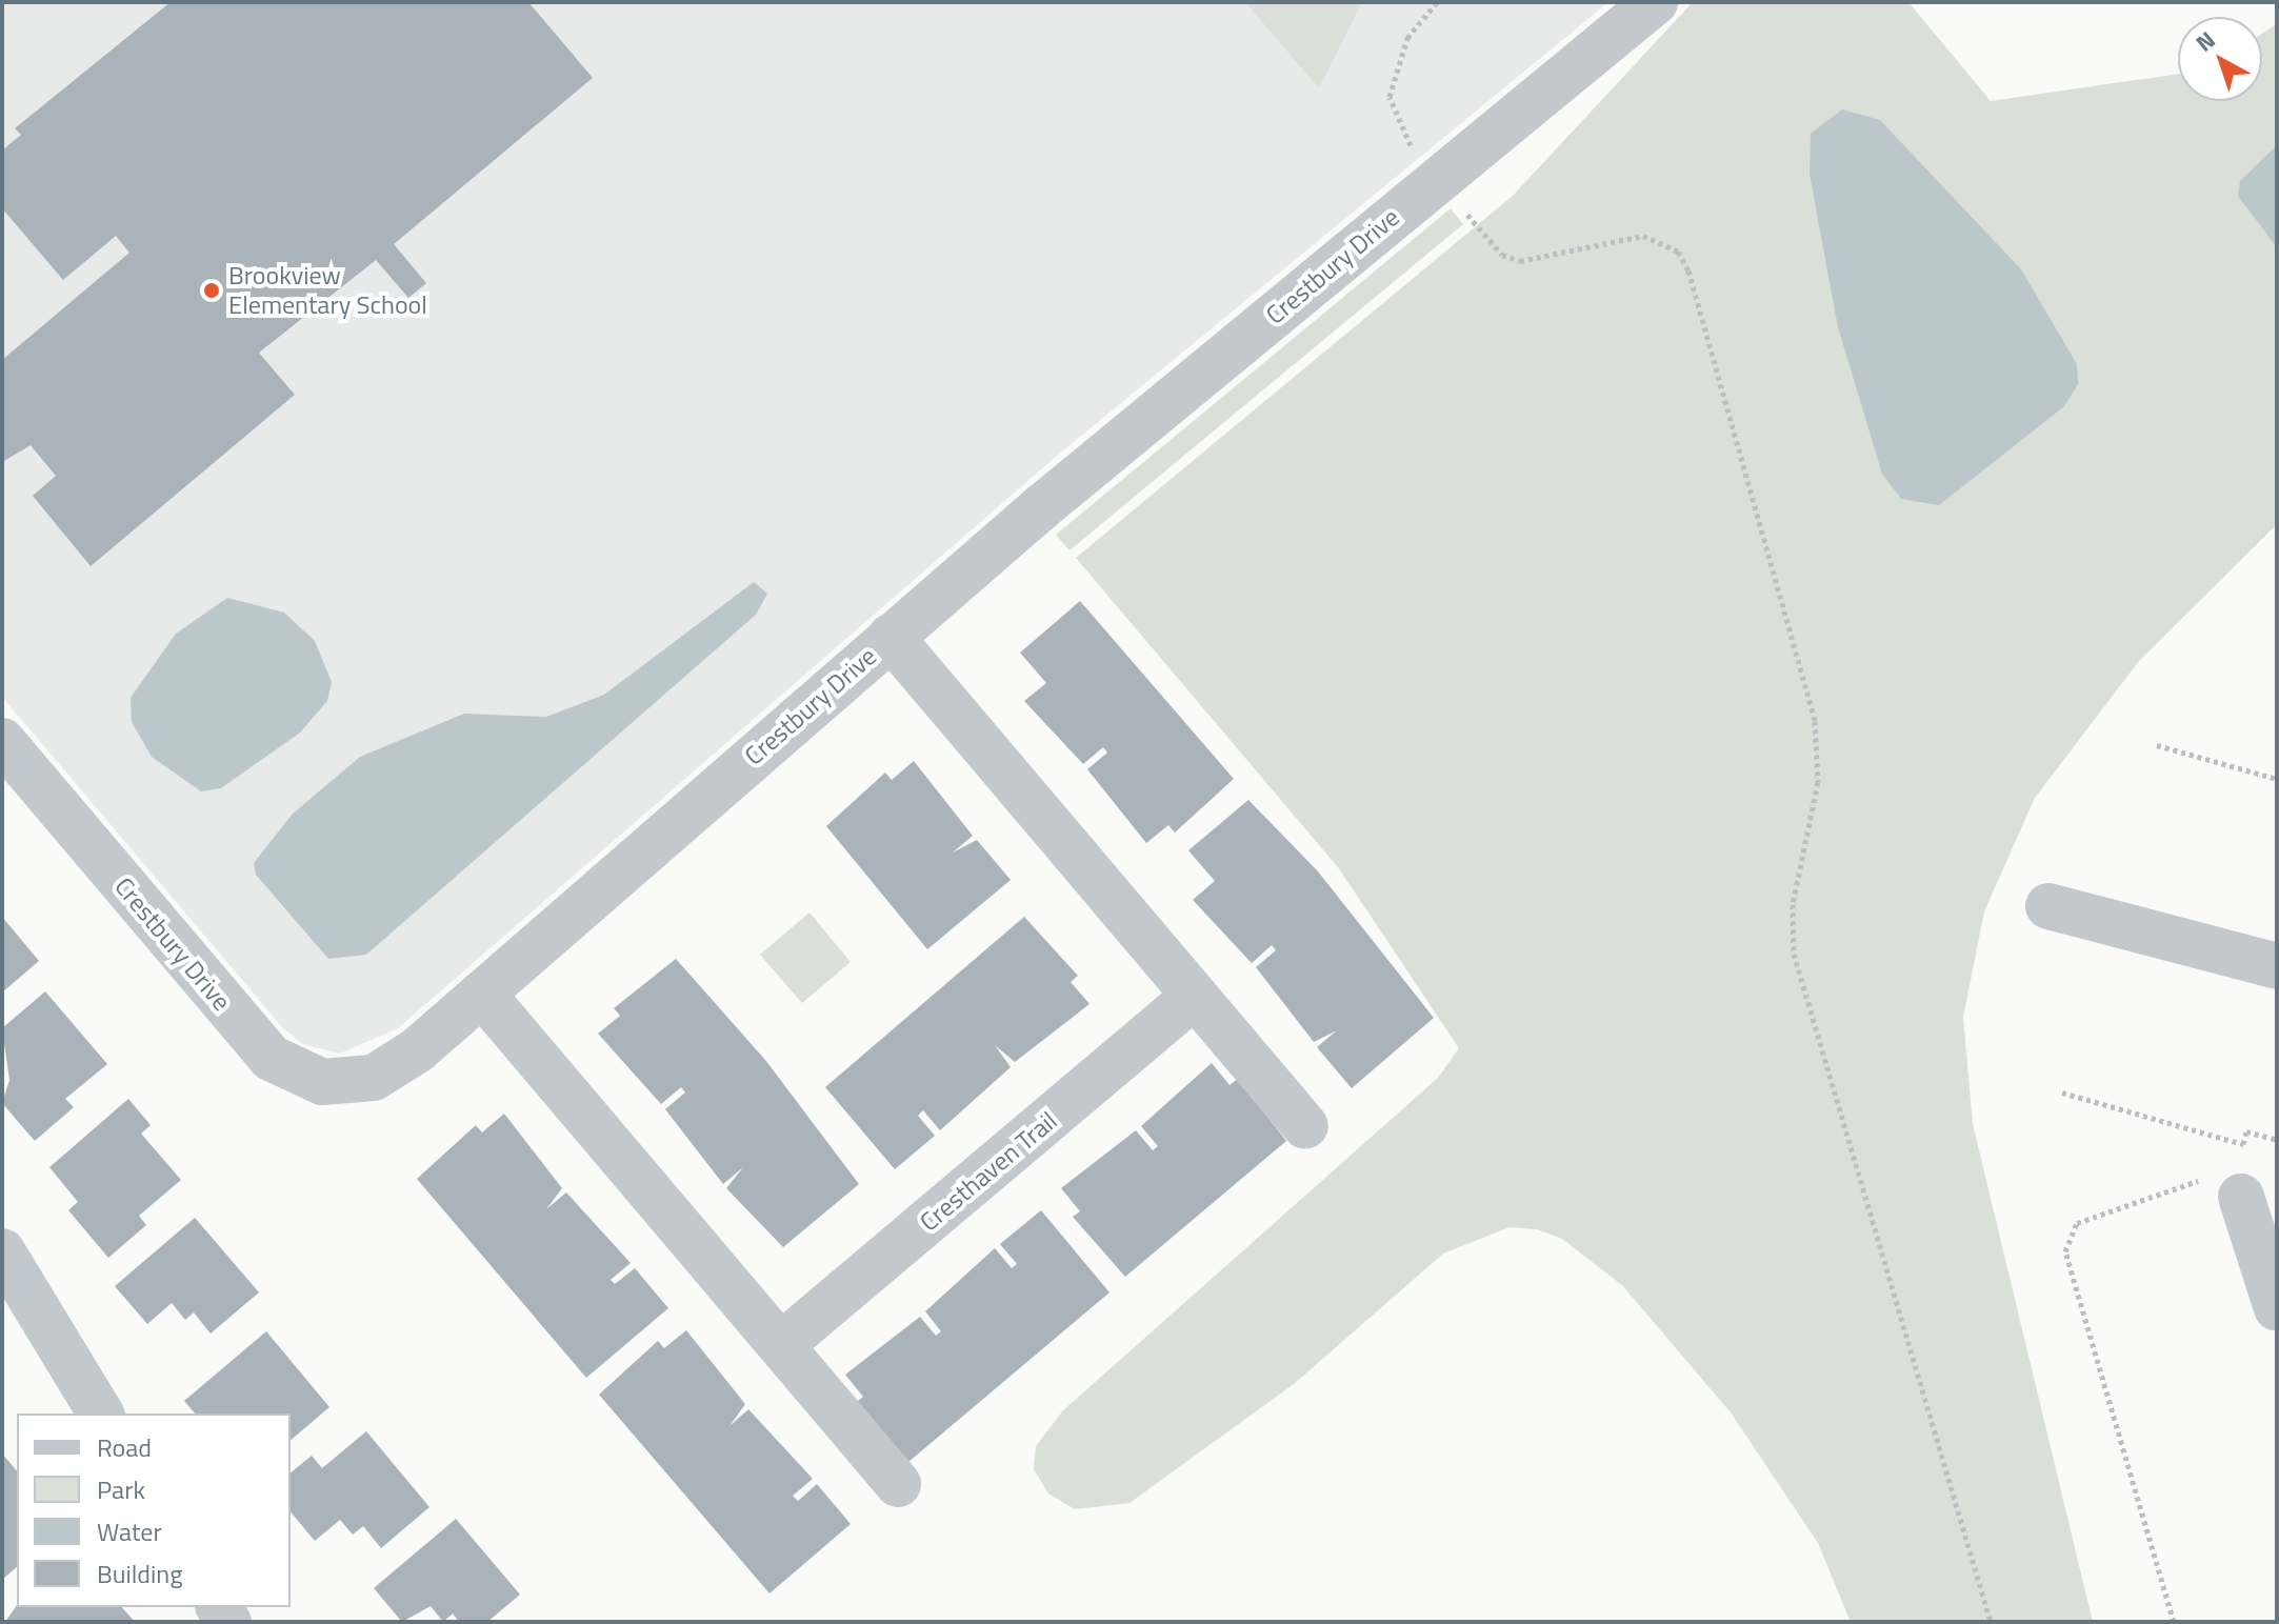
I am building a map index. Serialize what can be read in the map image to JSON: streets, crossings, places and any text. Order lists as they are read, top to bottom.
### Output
{
  "streets": {
    "street": ["Crestbury Drive", "Cresthaven Trail"]
  },
  "places": ["Brookview Elementary School"],
  "legend": [
    "Road",
    "Park",
    "Water",
    "Building"
  ],
  "north": "top left"
}
